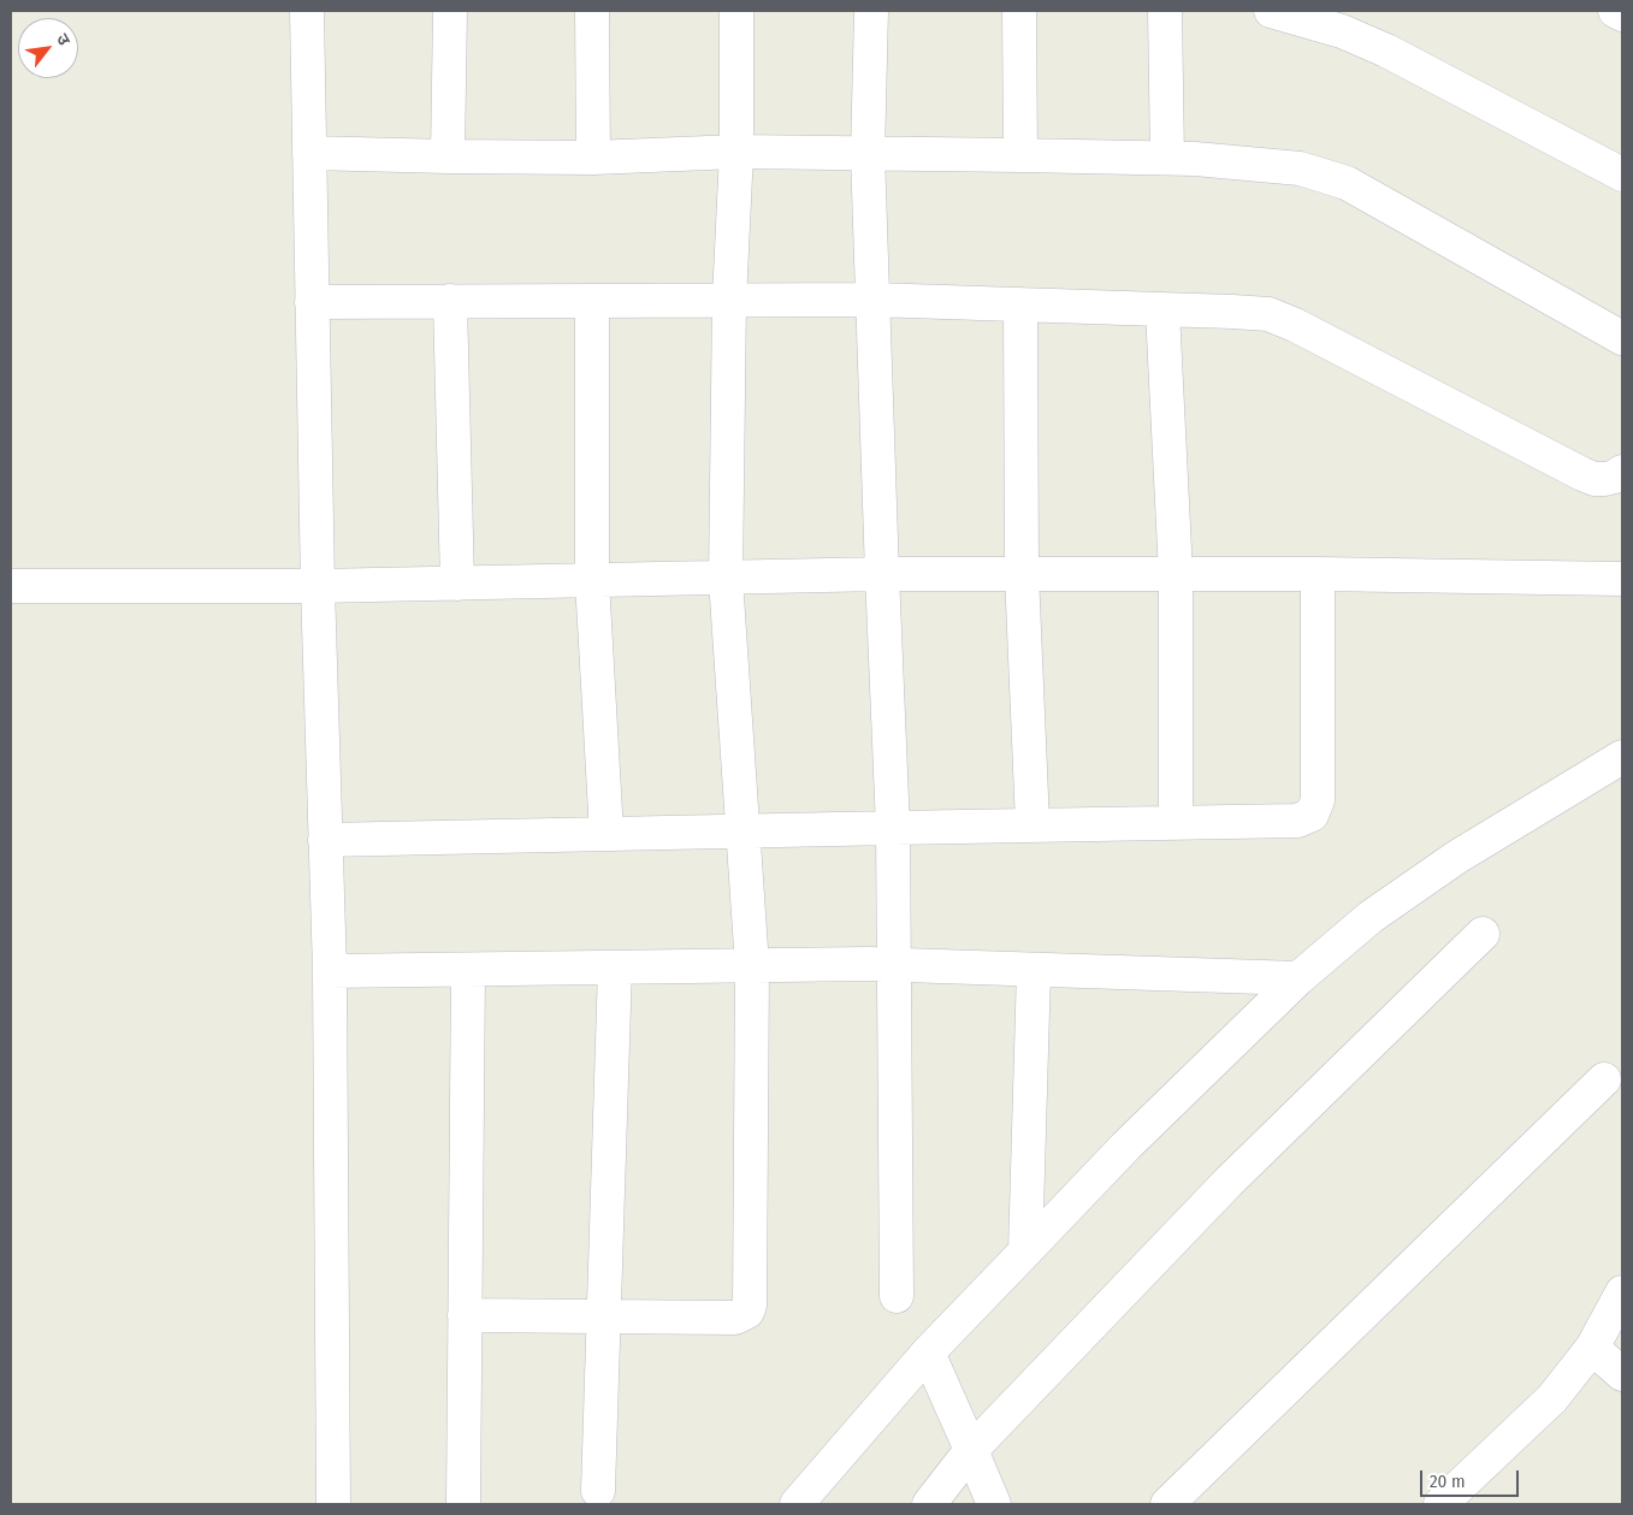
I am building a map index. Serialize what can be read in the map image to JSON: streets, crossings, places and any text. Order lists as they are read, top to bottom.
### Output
{
  "scale_bar": "20 m",
  "north": "top right"
}
